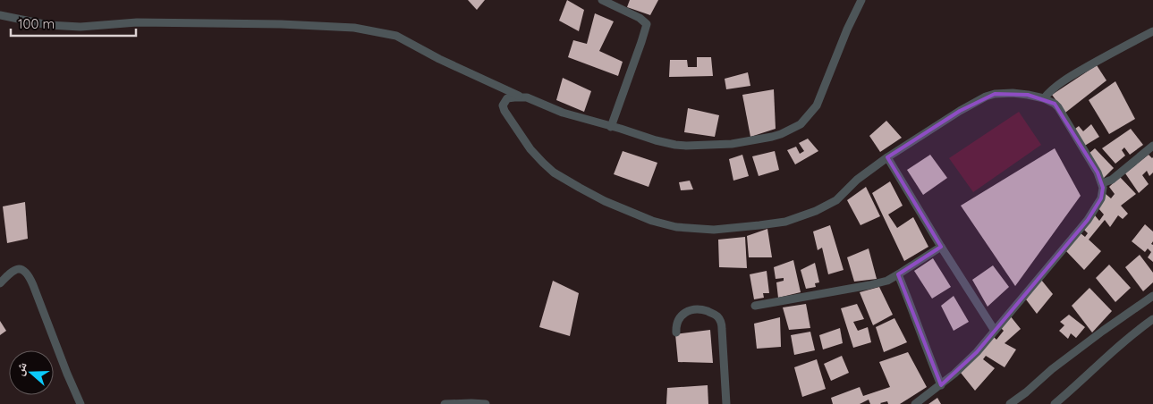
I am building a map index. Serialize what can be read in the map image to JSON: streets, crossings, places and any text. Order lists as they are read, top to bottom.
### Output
{
  "scale_bar": "100 m",
  "north": "left"
}
